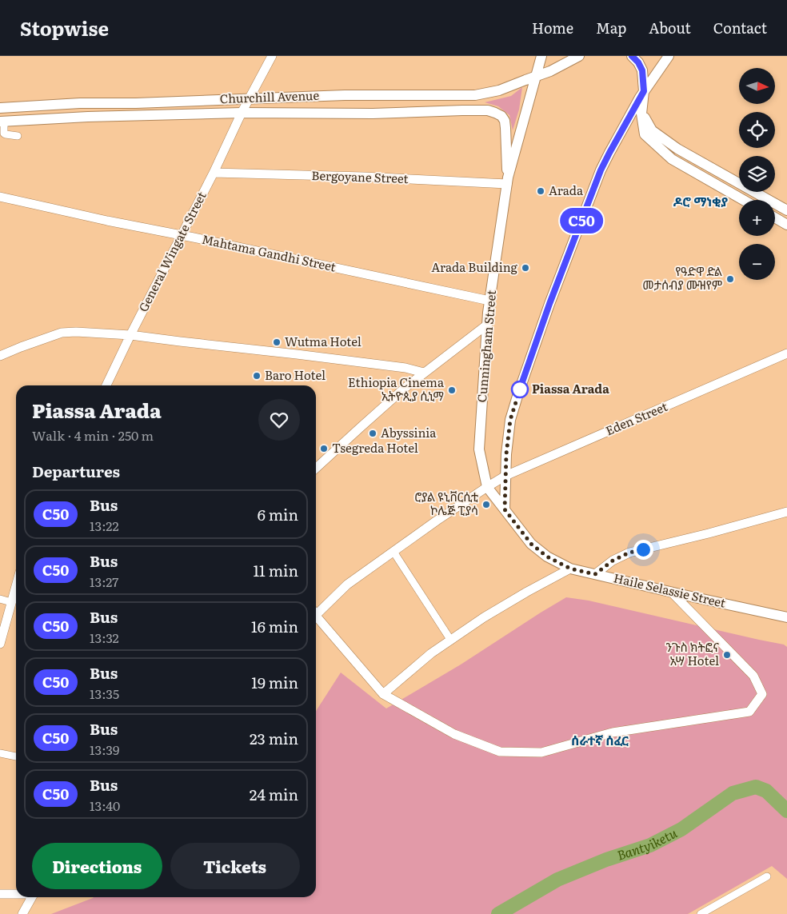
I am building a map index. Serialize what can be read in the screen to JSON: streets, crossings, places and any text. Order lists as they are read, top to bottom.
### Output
{
  "streets": {
    "main road": [
      "Churchill Avenue",
      "Bergoyane Street",
      "General Wingate Street",
      "Mahtama Gandhi Street",
      "Cunningham Street",
      "Eden Street",
      "Haile Selassie Street"
    ]
  },
  "crossings": [
    ["Churchill Avenue", "General Wingate Street"],
    ["Churchill Avenue", "Cunningham Street"],
    ["Bergoyane Street", "General Wingate Street"],
    ["Bergoyane Street", "Cunningham Street"],
    ["General Wingate Street", "Mahtama Gandhi Street"],
    ["Mahtama Gandhi Street", "Cunningham Street"],
    ["Cunningham Street", "Eden Street"],
    ["Cunningham Street", "Haile Selassie Street"]
  ],
  "districts": ["ዶሮ ማነቂያ", "ሰራተኛ ሰፈር"],
  "water": ["Bantyiketu"],
  "places": [
    "Arada",
    "Arada Building",
    "የዓድዋ ድል መታሰብያ ሙዝየም",
    "Wutma Hotel",
    "Baro Hotel",
    "Piassa Arada",
    "Ethiopia Cinema ኢትዮጲያ ሲኒማ",
    "Abyssinia",
    "Tsegreda Hotel",
    "ሮያል ዩኒቨርሲቲ ኮሌጅ ፒያሳ",
    "ንጉስ ክትፎና አሣ Hotel"
  ],
  "lines": ["bus line C50"],
  "north": "right",
  "page": {
    "header": "Stopwise",
    "nav": [
      "Home",
      "Map",
      "About",
      "Contact"
    ],
    "on_map": "C50",
    "map_buttons": ["+", "−"],
    "heading": [
      ["Piassa Arada", "Walk · 4 min · 250 m"],
      "Departures"
    ],
    "list": [
      {
        "mark": "C50",
        "name": "Bus",
        "note": "13:22",
        "value": "6 min"
      },
      {
        "mark": "C50",
        "name": "Bus",
        "note": "13:27",
        "value": "11 min"
      },
      {
        "mark": "C50",
        "name": "Bus",
        "note": "13:32",
        "value": "16 min"
      },
      {
        "mark": "C50",
        "name": "Bus",
        "note": "13:35",
        "value": "19 min"
      },
      {
        "mark": "C50",
        "name": "Bus",
        "note": "13:39",
        "value": "23 min"
      },
      {
        "mark": "C50",
        "name": "Bus",
        "note": "13:40",
        "value": "24 min"
      }
    ],
    "buttons": ["Directions", "Tickets"]
  }
}
